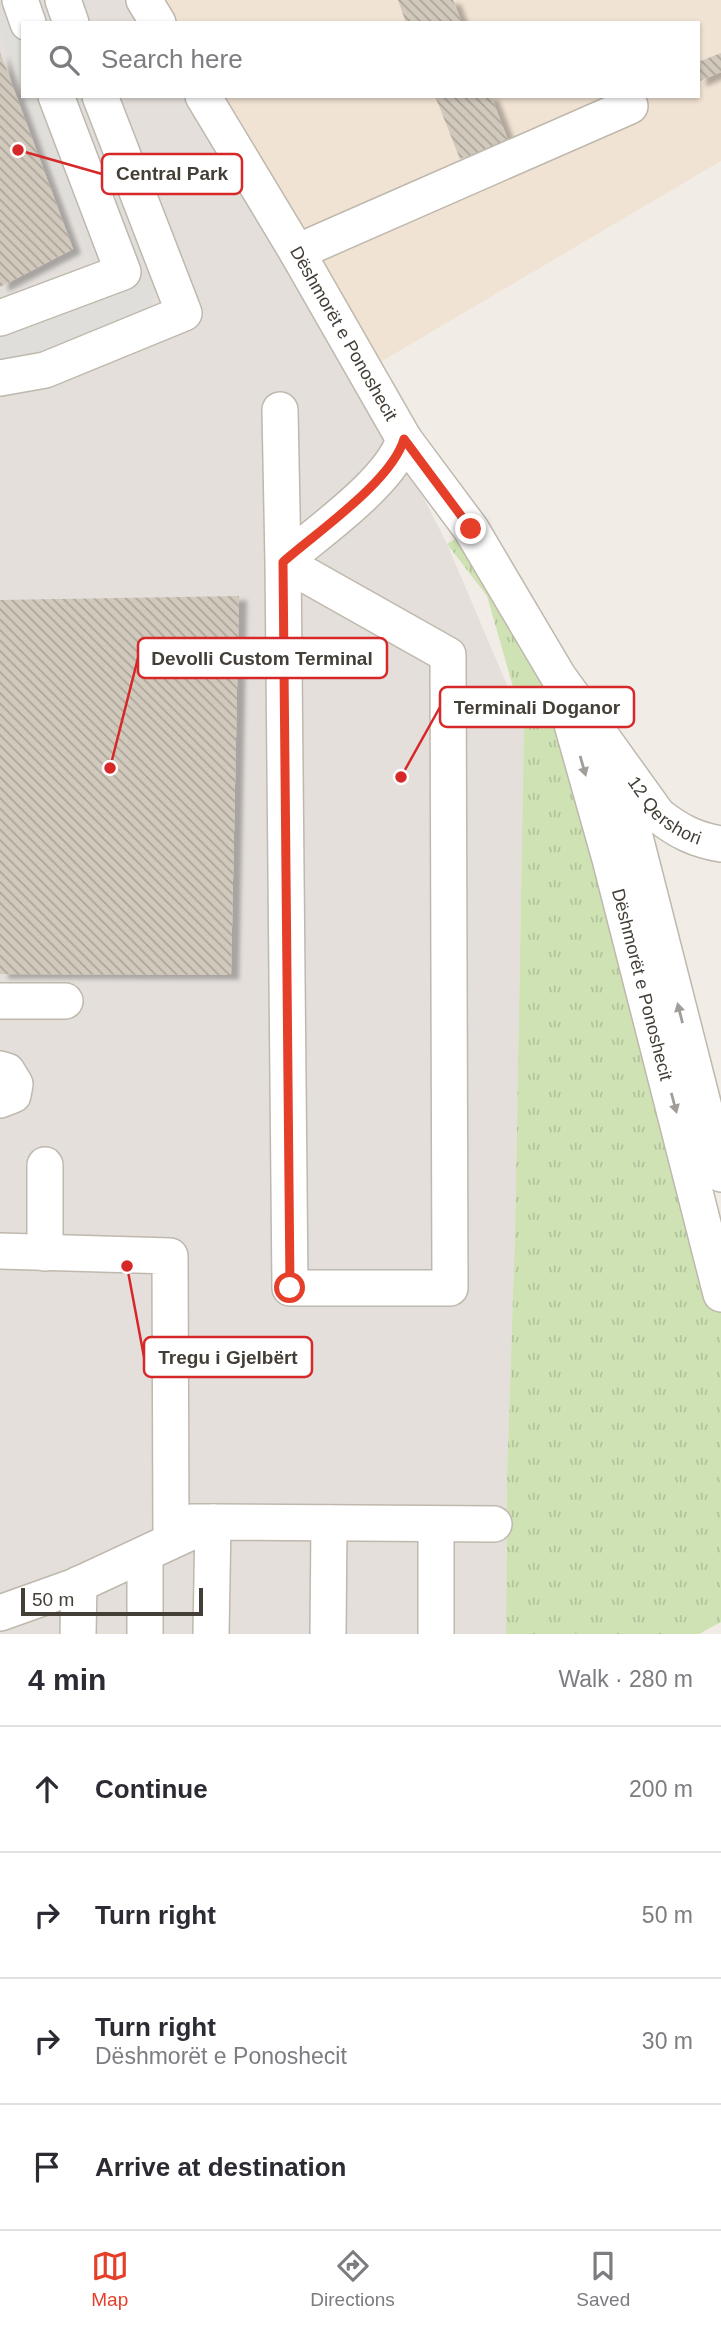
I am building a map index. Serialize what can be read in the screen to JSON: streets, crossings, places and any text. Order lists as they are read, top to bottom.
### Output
{
  "streets": {
    "street": ["Dëshmorët e Ponoshecit", "12 Qershori"]
  },
  "crossings": [
    ["Dëshmorët e Ponoshecit", "12 Qershori"]
  ],
  "places": [
    "Central Park",
    "Devolli Custom Terminal",
    "Terminali Doganor",
    "Tregu i Gjelbërt"
  ],
  "scale_bar": "50 m",
  "page": {
    "search": "Search here",
    "scale": "50 m",
    "heading": ["4 min", "Walk · 280 m"],
    "list": [
      ["Continue", "200 m"],
      ["Turn right", "50 m"],
      ["Turn right", "Dëshmorët e Ponoshecit", "30 m"],
      "Arrive at destination"
    ],
    "nav": ["Map", "Directions", "Saved"]
  }
}
